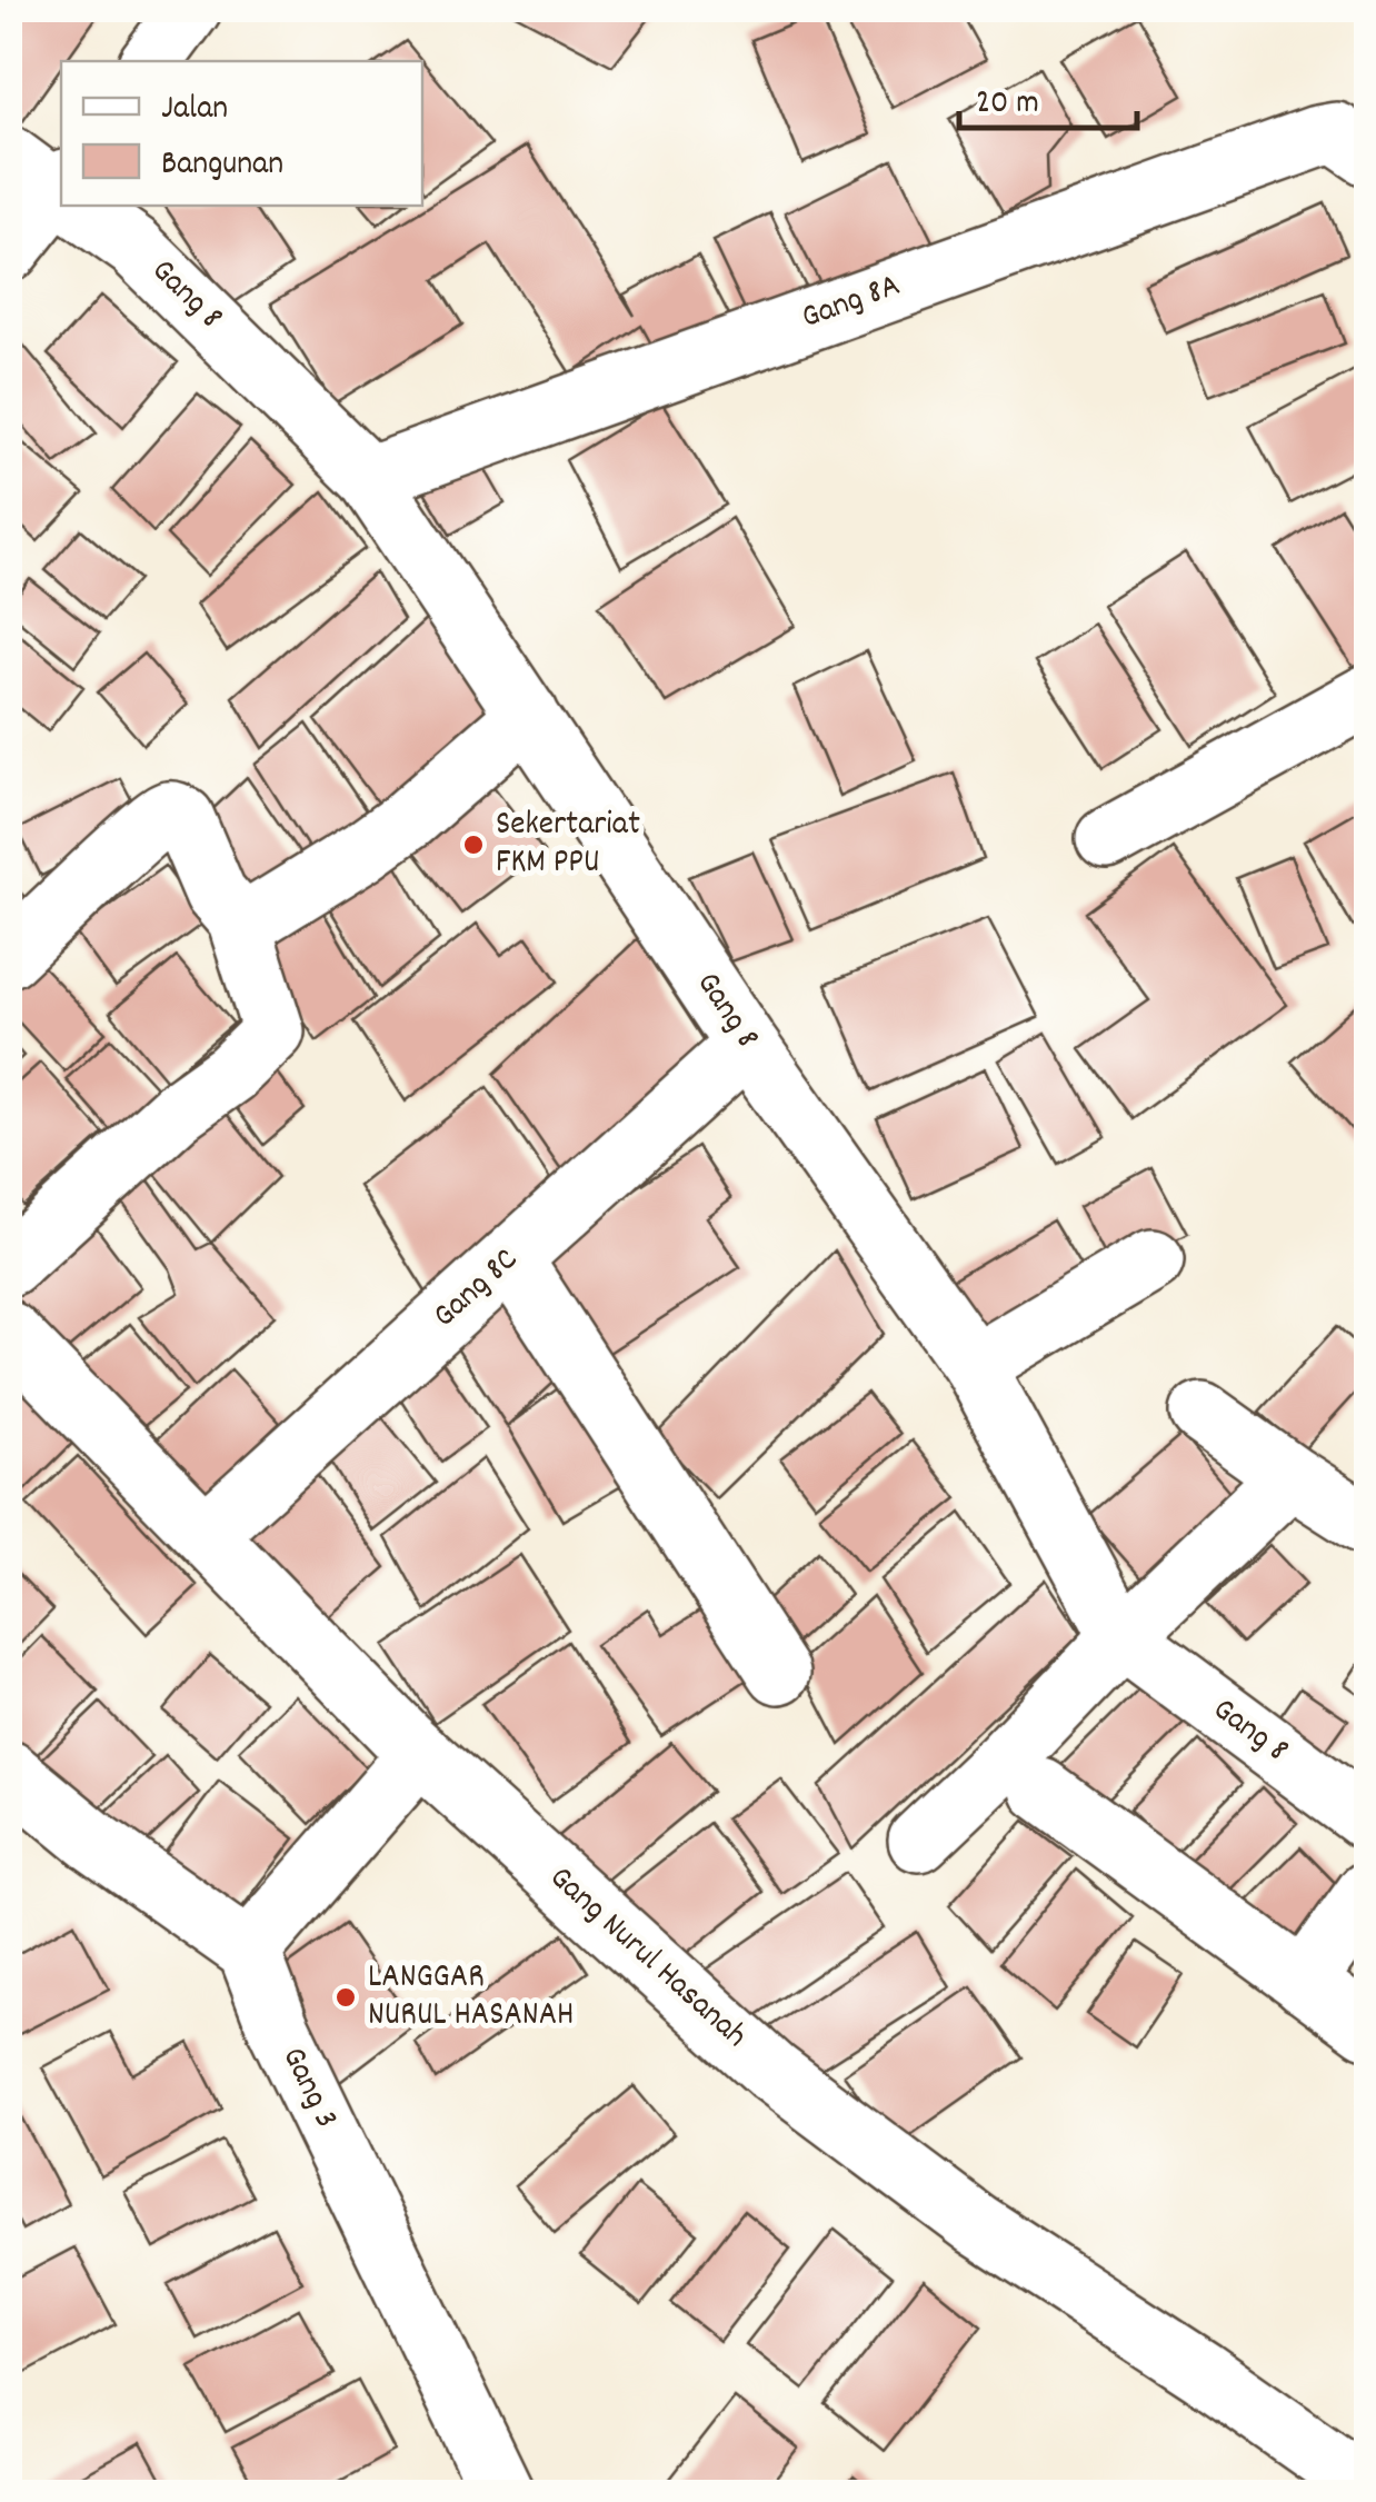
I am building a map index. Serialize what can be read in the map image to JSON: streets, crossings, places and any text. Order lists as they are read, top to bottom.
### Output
{
  "streets": {
    "street": [
      "Gang 8",
      "Gang 8A",
      "Gang 8C",
      "Gang Nurul Hasanah",
      "Gang 3"
    ]
  },
  "crossings": [
    ["Gang 8", "Gang 8A"],
    ["Gang 8", "Gang 8C"],
    ["Gang 8C", "Gang Nurul Hasanah"]
  ],
  "places": ["Sekertariat FKM PPU", "LANGGAR NURUL HASANAH"],
  "legend": ["Jalan", "Bangunan"],
  "scale_bar": "20 m"
}
